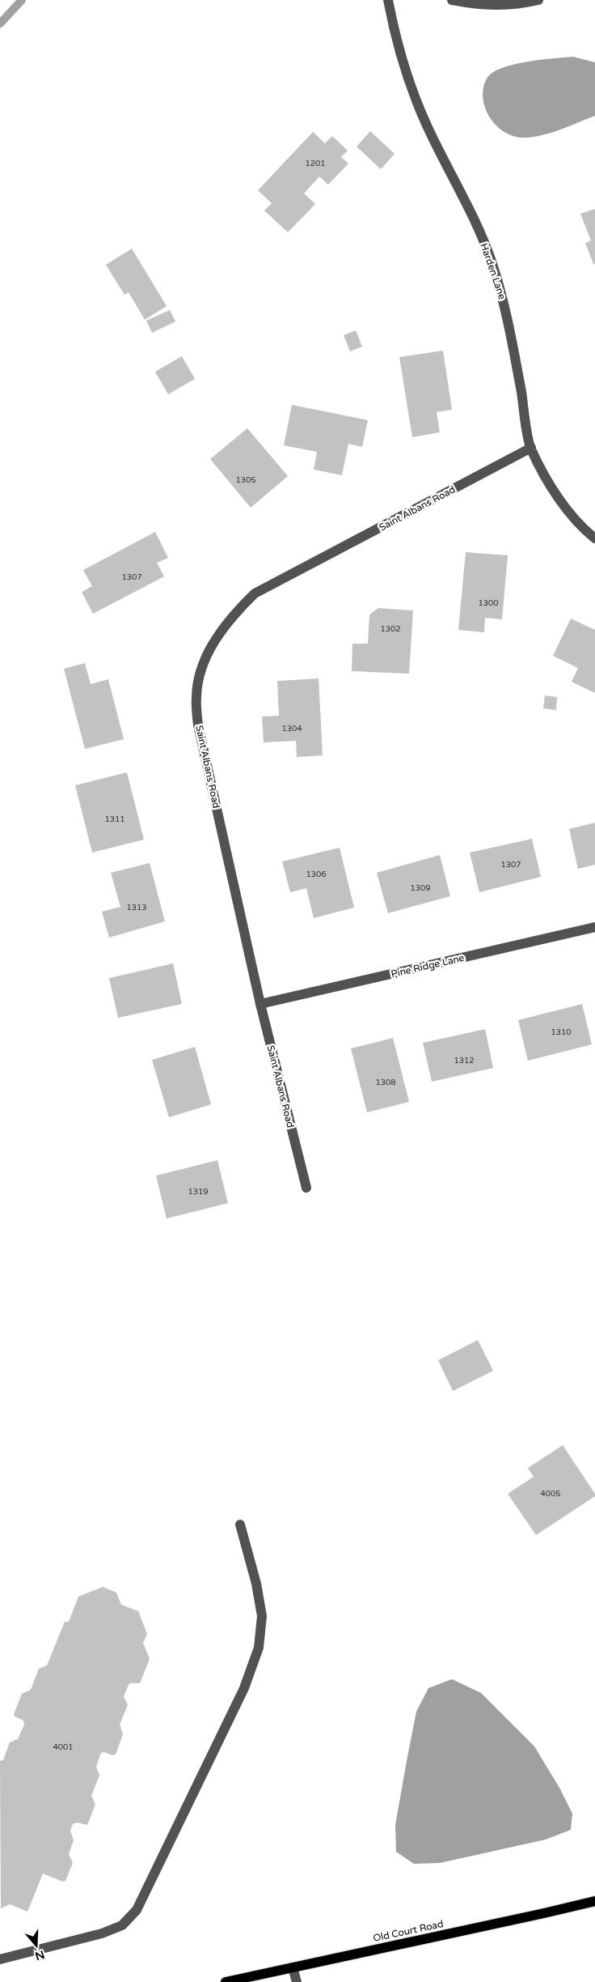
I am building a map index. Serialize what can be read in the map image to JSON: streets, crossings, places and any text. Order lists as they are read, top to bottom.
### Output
{
  "streets": {
    "main road": ["Old Court Road"],
    "street": ["Harden Lane", "Saint Albans Road", "Pine Ridge Lane"]
  },
  "crossings": [
    ["Harden Lane", "Saint Albans Road"],
    ["Saint Albans Road", "Pine Ridge Lane"]
  ],
  "house_numbers": [
    "1201",
    "1305",
    "1307",
    "1300",
    "1302",
    "1304",
    "1311",
    "1307",
    "1306",
    "1309",
    "1313",
    "1310",
    "1312",
    "1308",
    "1319",
    "4005",
    "4001"
  ],
  "north": "bottom"
}
